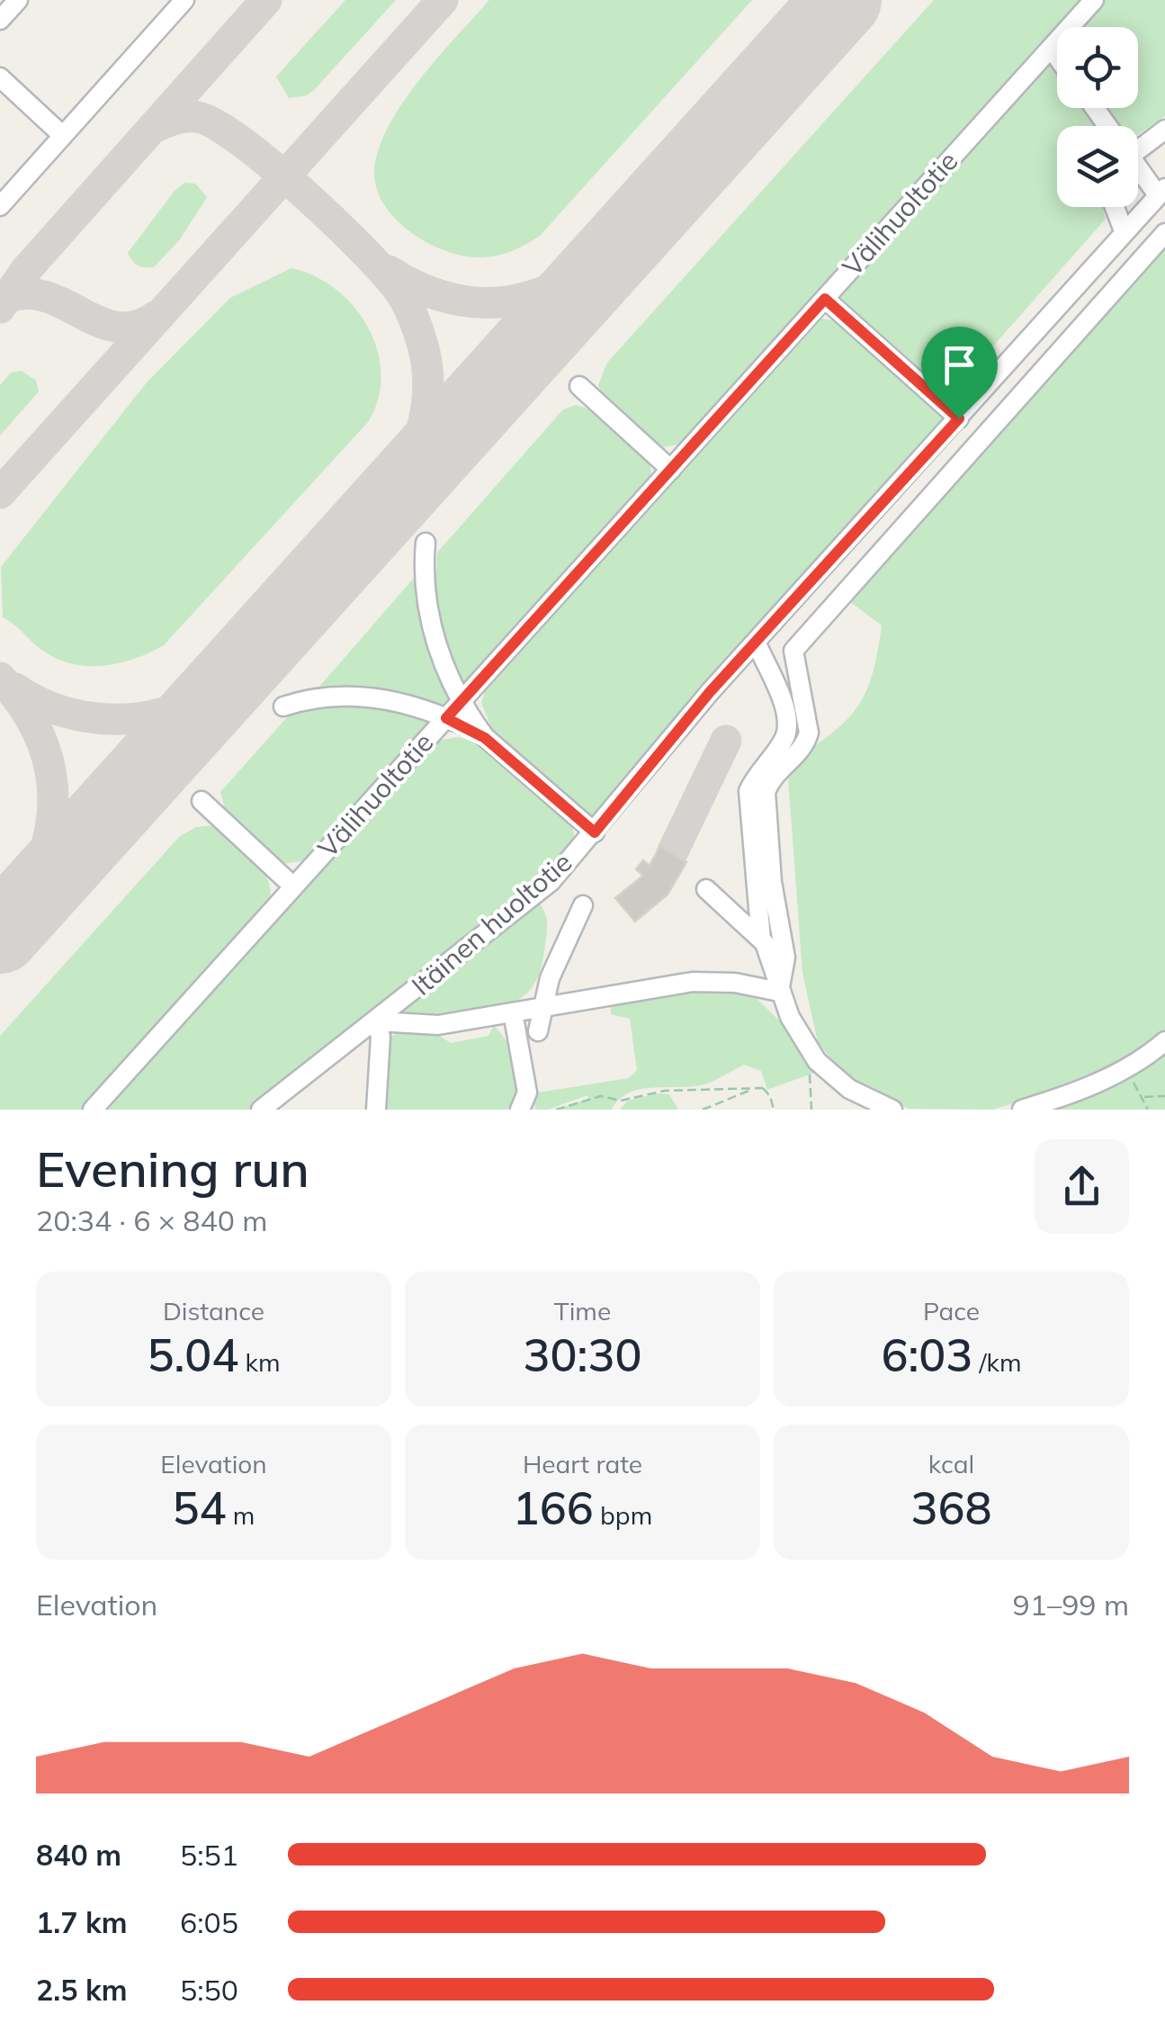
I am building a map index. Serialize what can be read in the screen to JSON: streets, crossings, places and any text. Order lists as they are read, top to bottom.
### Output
{
  "streets": {
    "lane": ["Välihuoltotie", "Itäinen huoltotie"]
  },
  "page": {
    "heading": ["Evening run", "20:34 · 6 × 840 m"],
    "stats": [
      ["Distance", "5.04 km"],
      ["Time", "30:30"],
      ["Pace", "6:03 /km"],
      ["Elevation", "54 m"],
      ["Heart rate", "166 bpm"],
      ["kcal", "368"]
    ],
    "chart": ["Elevation", "91–99 m"],
    "list": [
      {
        "name": "840 m",
        "note": "5:51"
      },
      {
        "name": "1.7 km",
        "note": "6:05"
      },
      {
        "name": "2.5 km",
        "note": "5:50"
      }
    ]
  }
}
